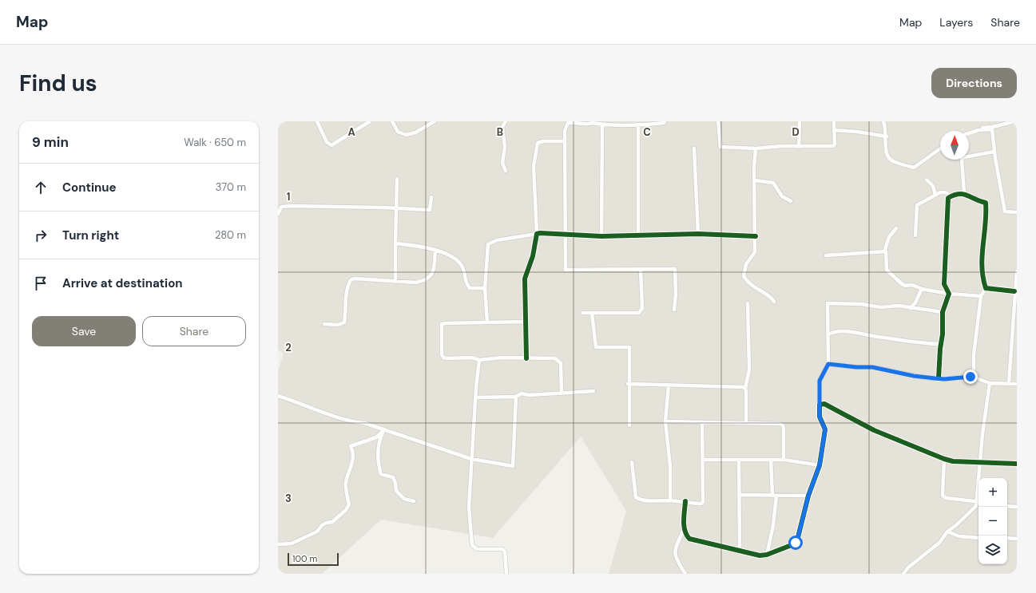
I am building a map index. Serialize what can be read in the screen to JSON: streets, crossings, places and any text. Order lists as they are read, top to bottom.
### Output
{
  "scale_bar": "100 m",
  "north": "top",
  "page": {
    "header": "Map",
    "nav": ["Map", "Layers", "Share"],
    "buttons": [
      "Directions",
      ["Save", "Share"]
    ],
    "title": "Find us",
    "heading": ["9 min", "Walk · 650 m"],
    "list": [
      ["Continue", "370 m"],
      ["Turn right", "280 m"],
      "Arrive at destination"
    ],
    "map_buttons": ["+", "−"],
    "scale": "100 m"
  },
  "grid": {
    "columns": [
      "A",
      "B",
      "C",
      "D"
    ],
    "rows": ["1", "2", "3"]
  }
}
